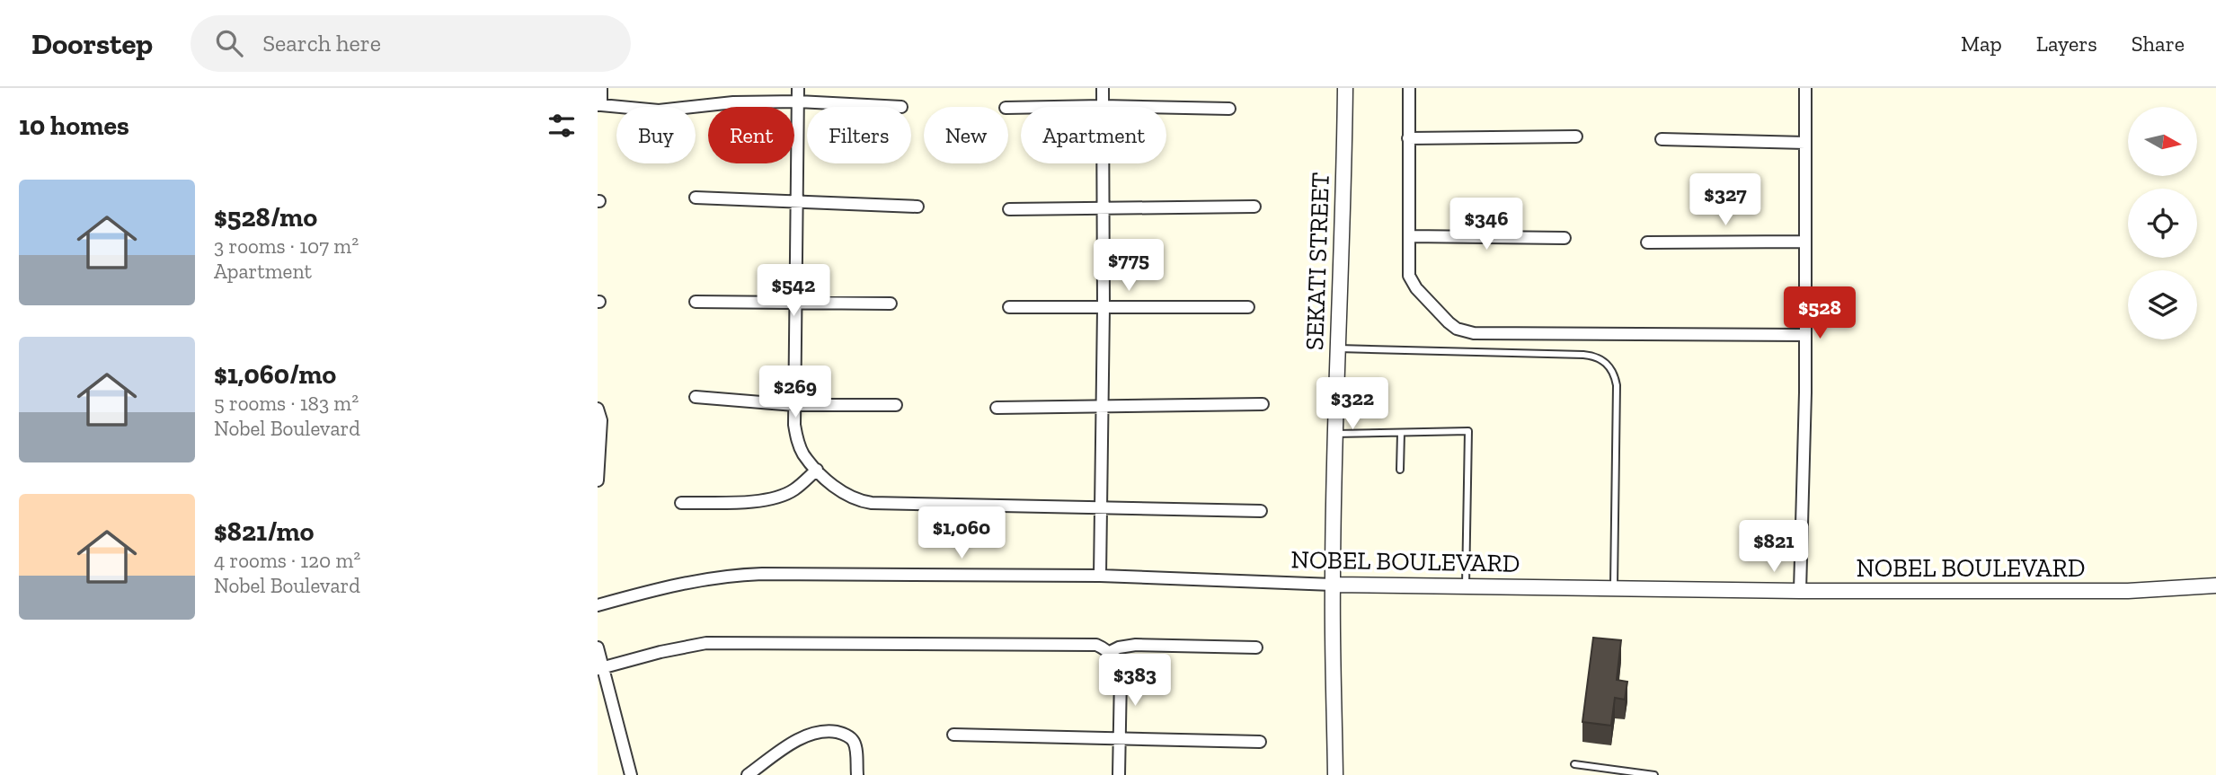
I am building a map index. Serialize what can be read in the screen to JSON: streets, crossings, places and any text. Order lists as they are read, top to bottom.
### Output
{
  "streets": {
    "street": ["SEKATI STREET", "NOBEL BOULEVARD"]
  },
  "crossings": [
    ["SEKATI STREET", "NOBEL BOULEVARD"]
  ],
  "north": "right",
  "page": {
    "header": "Doorstep",
    "search": "Search here",
    "nav": ["Map", "Layers", "Share"],
    "heading": "10 homes",
    "chip": [
      "Buy",
      "Rent",
      "Filters",
      "New",
      "Apartment"
    ],
    "list": [
      {
        "name": "$528/mo",
        "note": "3 rooms · 107 m² · Apartment"
      },
      {
        "name": "$1,060/mo",
        "note": "5 rooms · 183 m² · Nobel Boulevard"
      },
      {
        "name": "$821/mo",
        "note": "4 rooms · 120 m² · Nobel Boulevard"
      }
    ],
    "price": [
      "$327",
      "$346",
      "$775",
      "$542",
      "$528",
      "$269",
      "$322",
      "$1,060",
      "$821",
      "$383"
    ]
  }
}
